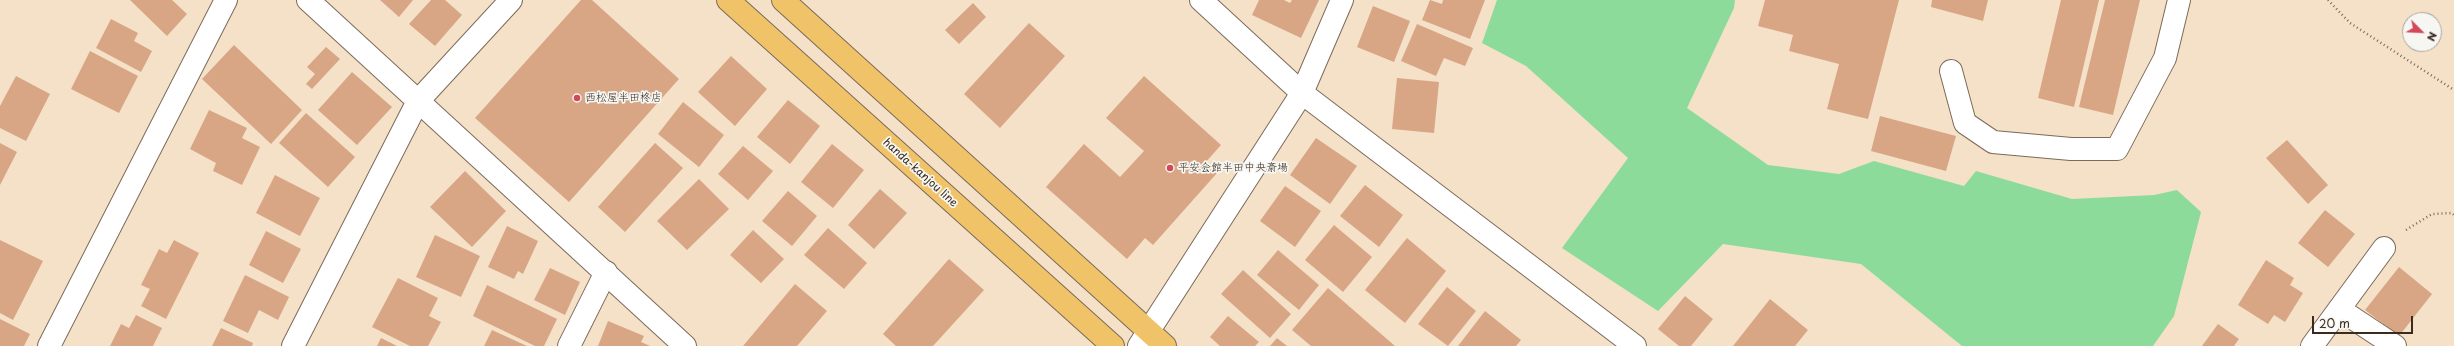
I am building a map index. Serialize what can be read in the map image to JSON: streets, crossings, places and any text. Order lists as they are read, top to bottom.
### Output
{
  "streets": {
    "main road": ["handa-kanjou line"]
  },
  "places": ["西松屋半田柊店", "平安会館半田中央斎場"],
  "scale_bar": "20 m",
  "north": "bottom right"
}
